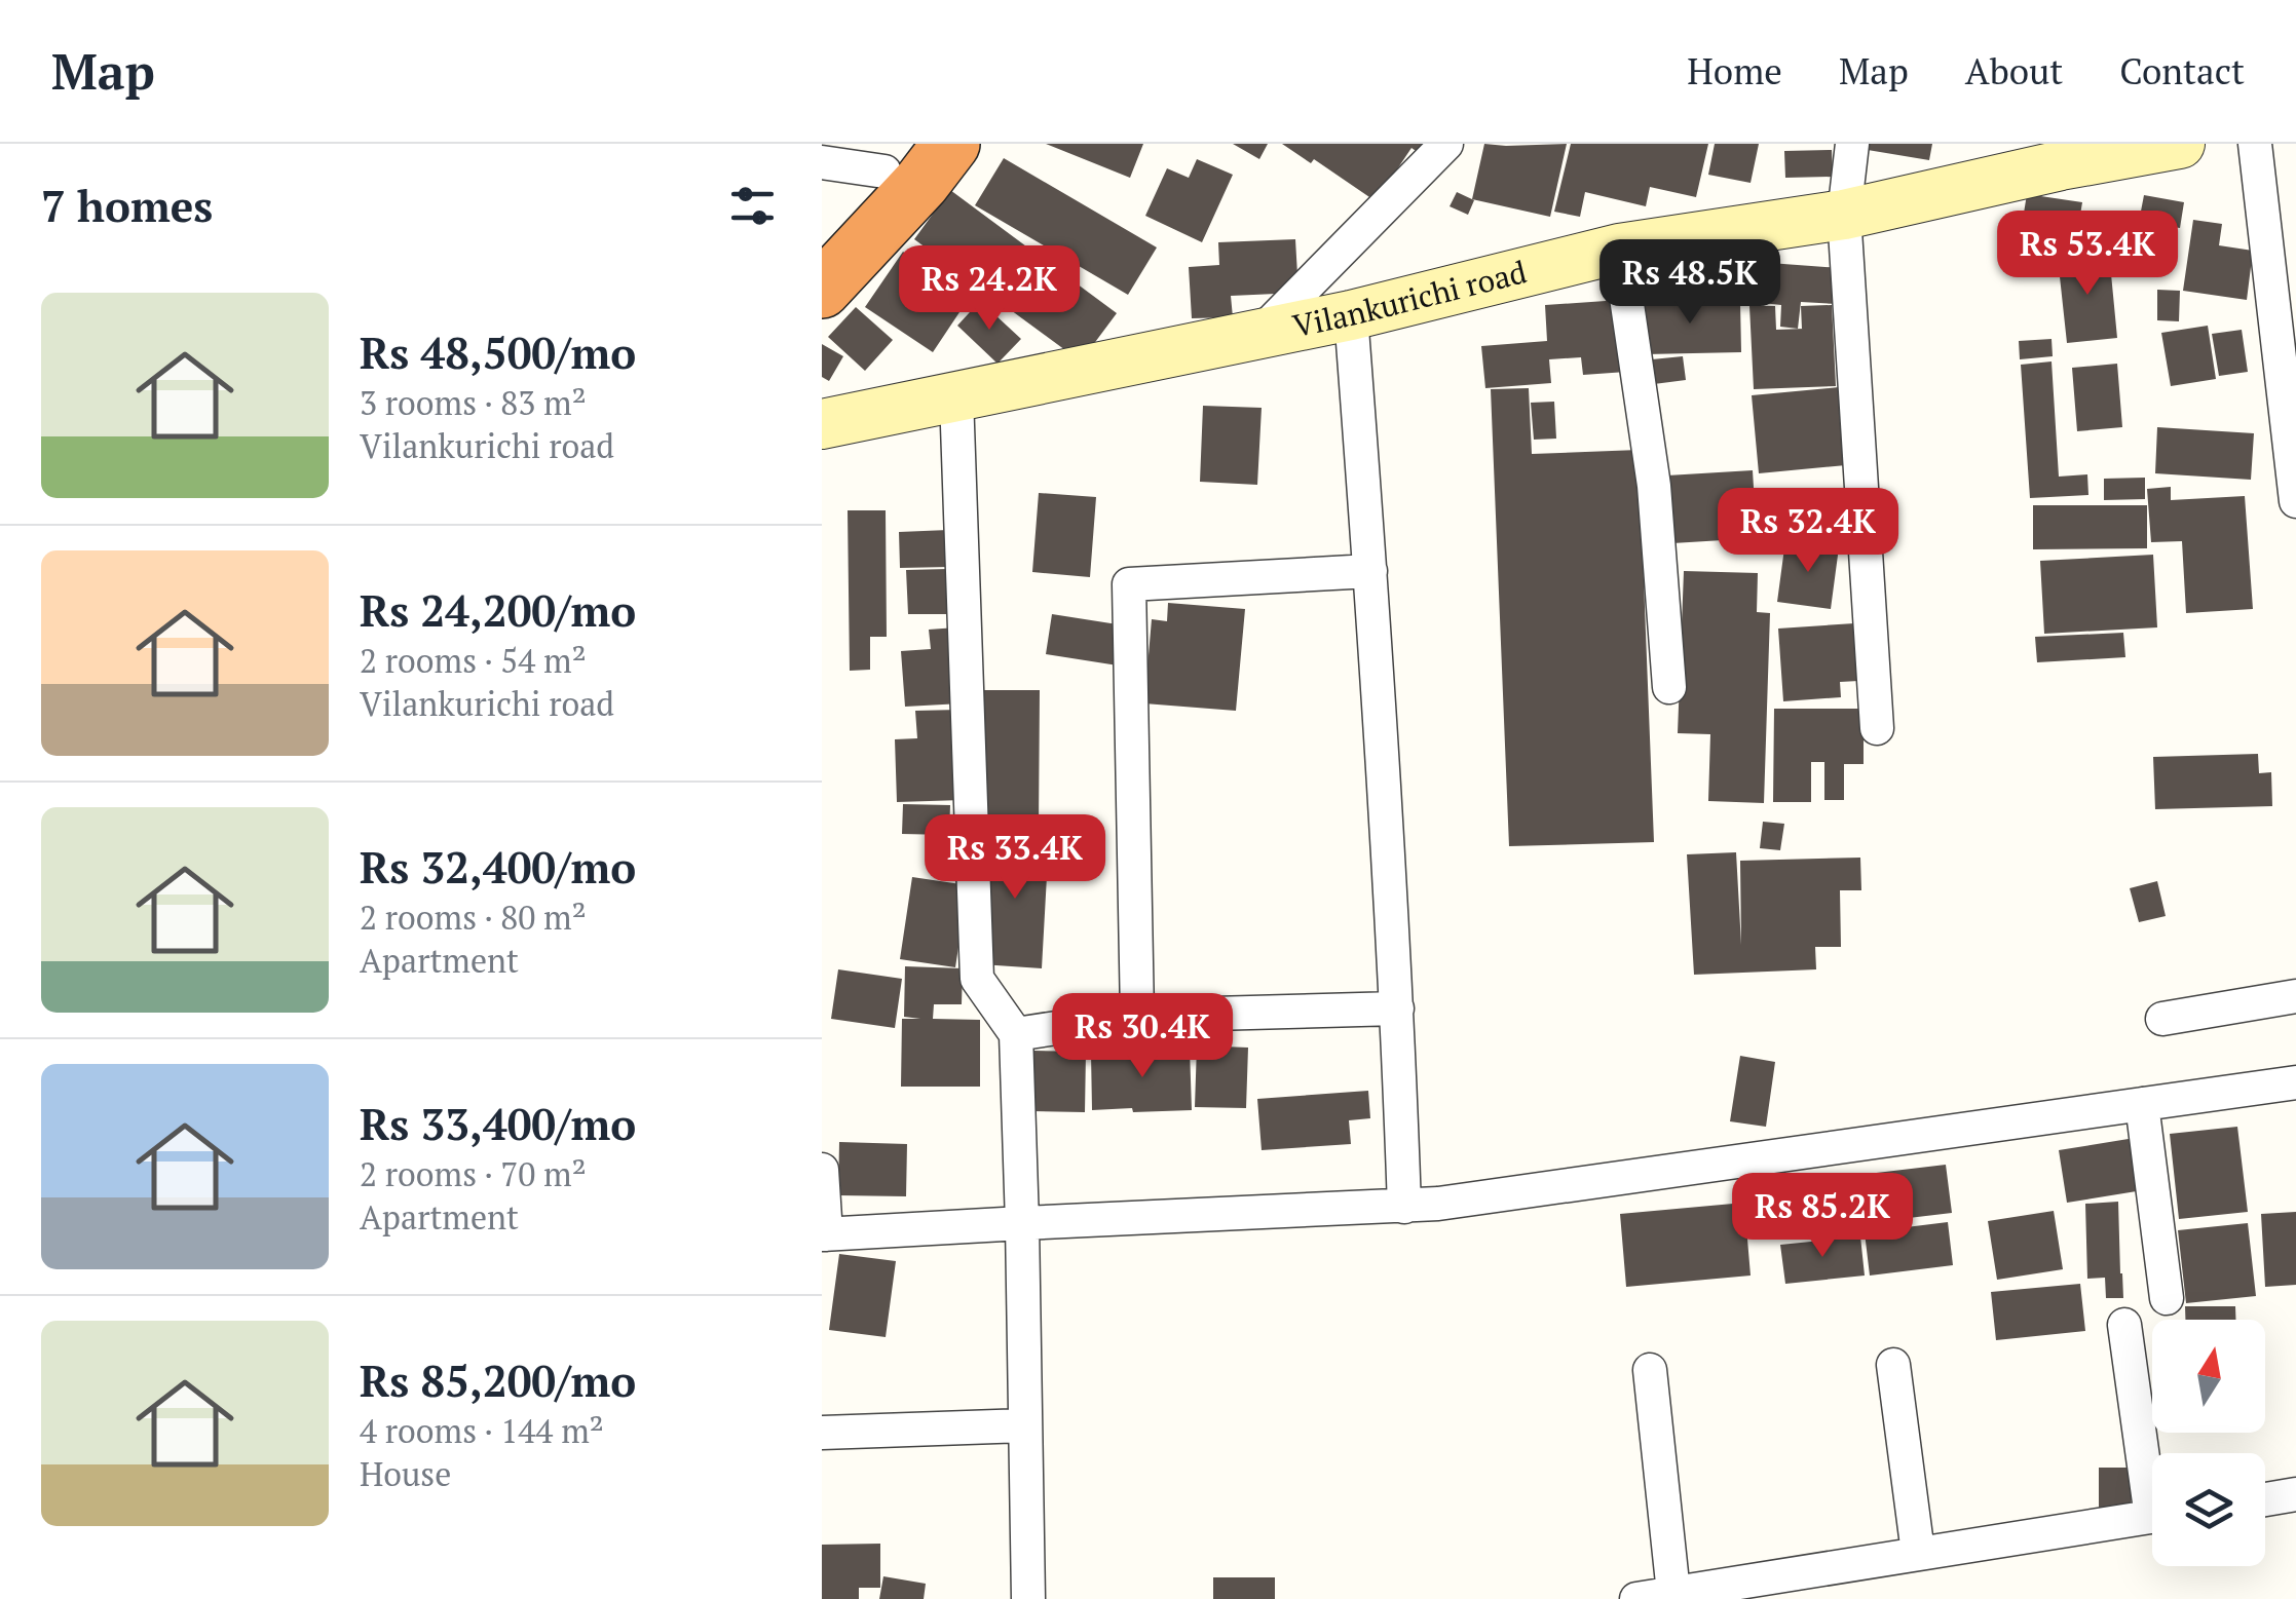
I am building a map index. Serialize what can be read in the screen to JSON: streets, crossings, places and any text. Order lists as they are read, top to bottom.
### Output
{
  "streets": {
    "main road": ["Vilankurichi road"]
  },
  "north": "top",
  "page": {
    "header": "Map",
    "nav": [
      "Home",
      "Map",
      "About",
      "Contact"
    ],
    "heading": "7 homes",
    "price": [
      "Rs 53.4K",
      "Rs 48.5K",
      "Rs 24.2K",
      "Rs 32.4K",
      "Rs 33.4K",
      "Rs 30.4K",
      "Rs 85.2K"
    ],
    "list": [
      {
        "name": "Rs 48,500/mo",
        "note": "3 rooms · 83 m² · Vilankurichi road"
      },
      {
        "name": "Rs 24,200/mo",
        "note": "2 rooms · 54 m² · Vilankurichi road"
      },
      {
        "name": "Rs 32,400/mo",
        "note": "2 rooms · 80 m² · Apartment"
      },
      {
        "name": "Rs 33,400/mo",
        "note": "2 rooms · 70 m² · Apartment"
      },
      {
        "name": "Rs 85,200/mo",
        "note": "4 rooms · 144 m² · House"
      }
    ]
  }
}
